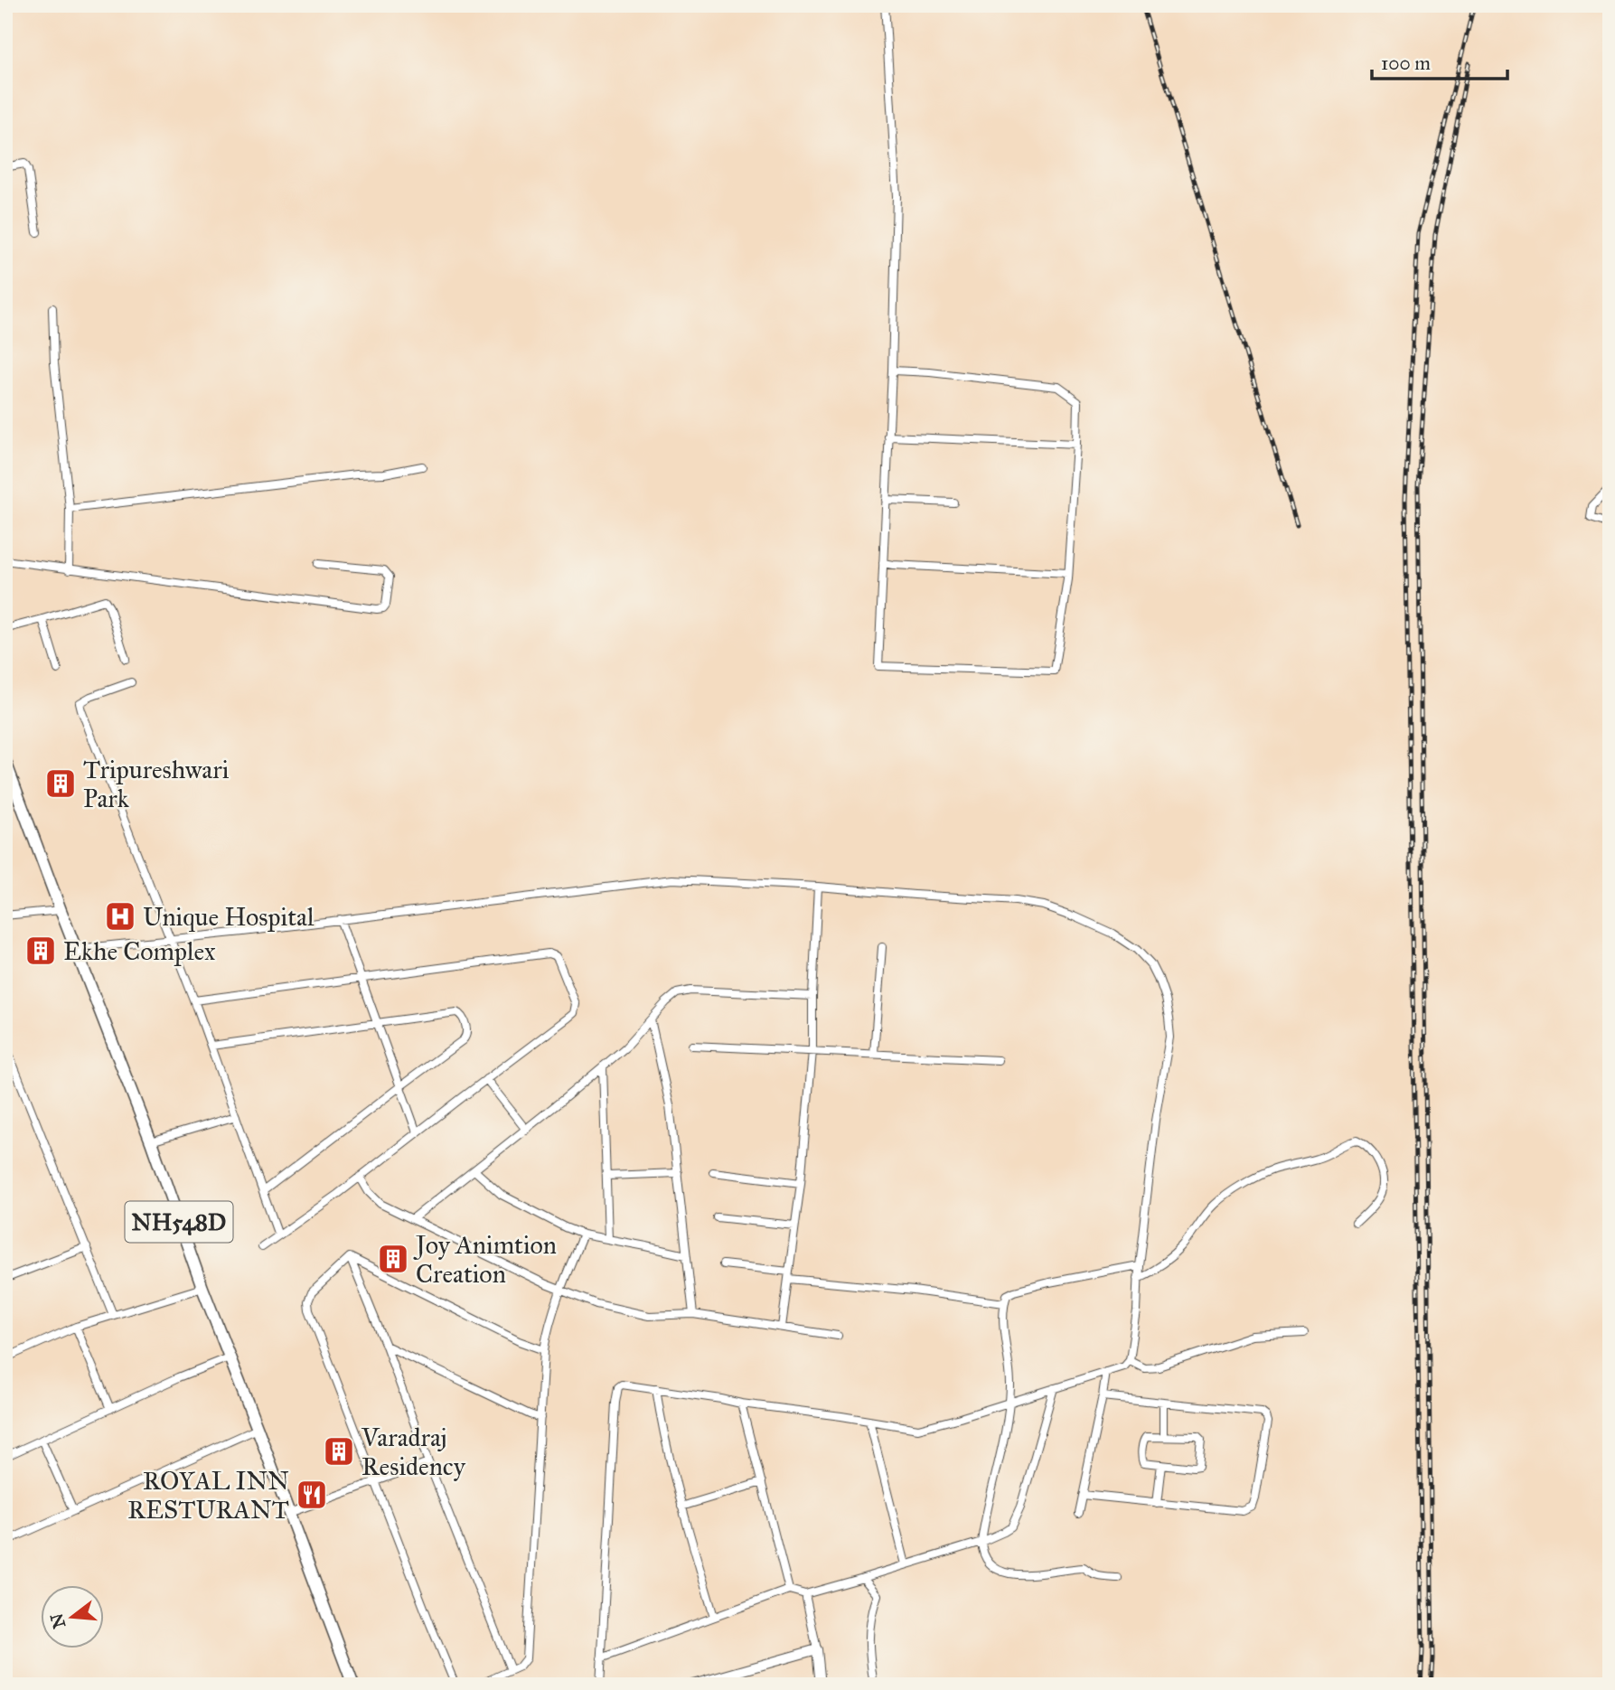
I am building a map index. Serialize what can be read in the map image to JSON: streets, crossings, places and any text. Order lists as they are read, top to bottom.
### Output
{
  "streets": {
    "highway": ["NH548D"]
  },
  "places": {
    "building": [
      "Tripureshwari Park",
      "Ekhe Complex",
      "Joy Animtion Creation",
      "Varadraj Residency"
    ],
    "hospital": ["Unique Hospital"],
    "restaurant": ["ROYAL INN RESTURANT"]
  },
  "scale_bar": "100 m",
  "north": "left"
}
